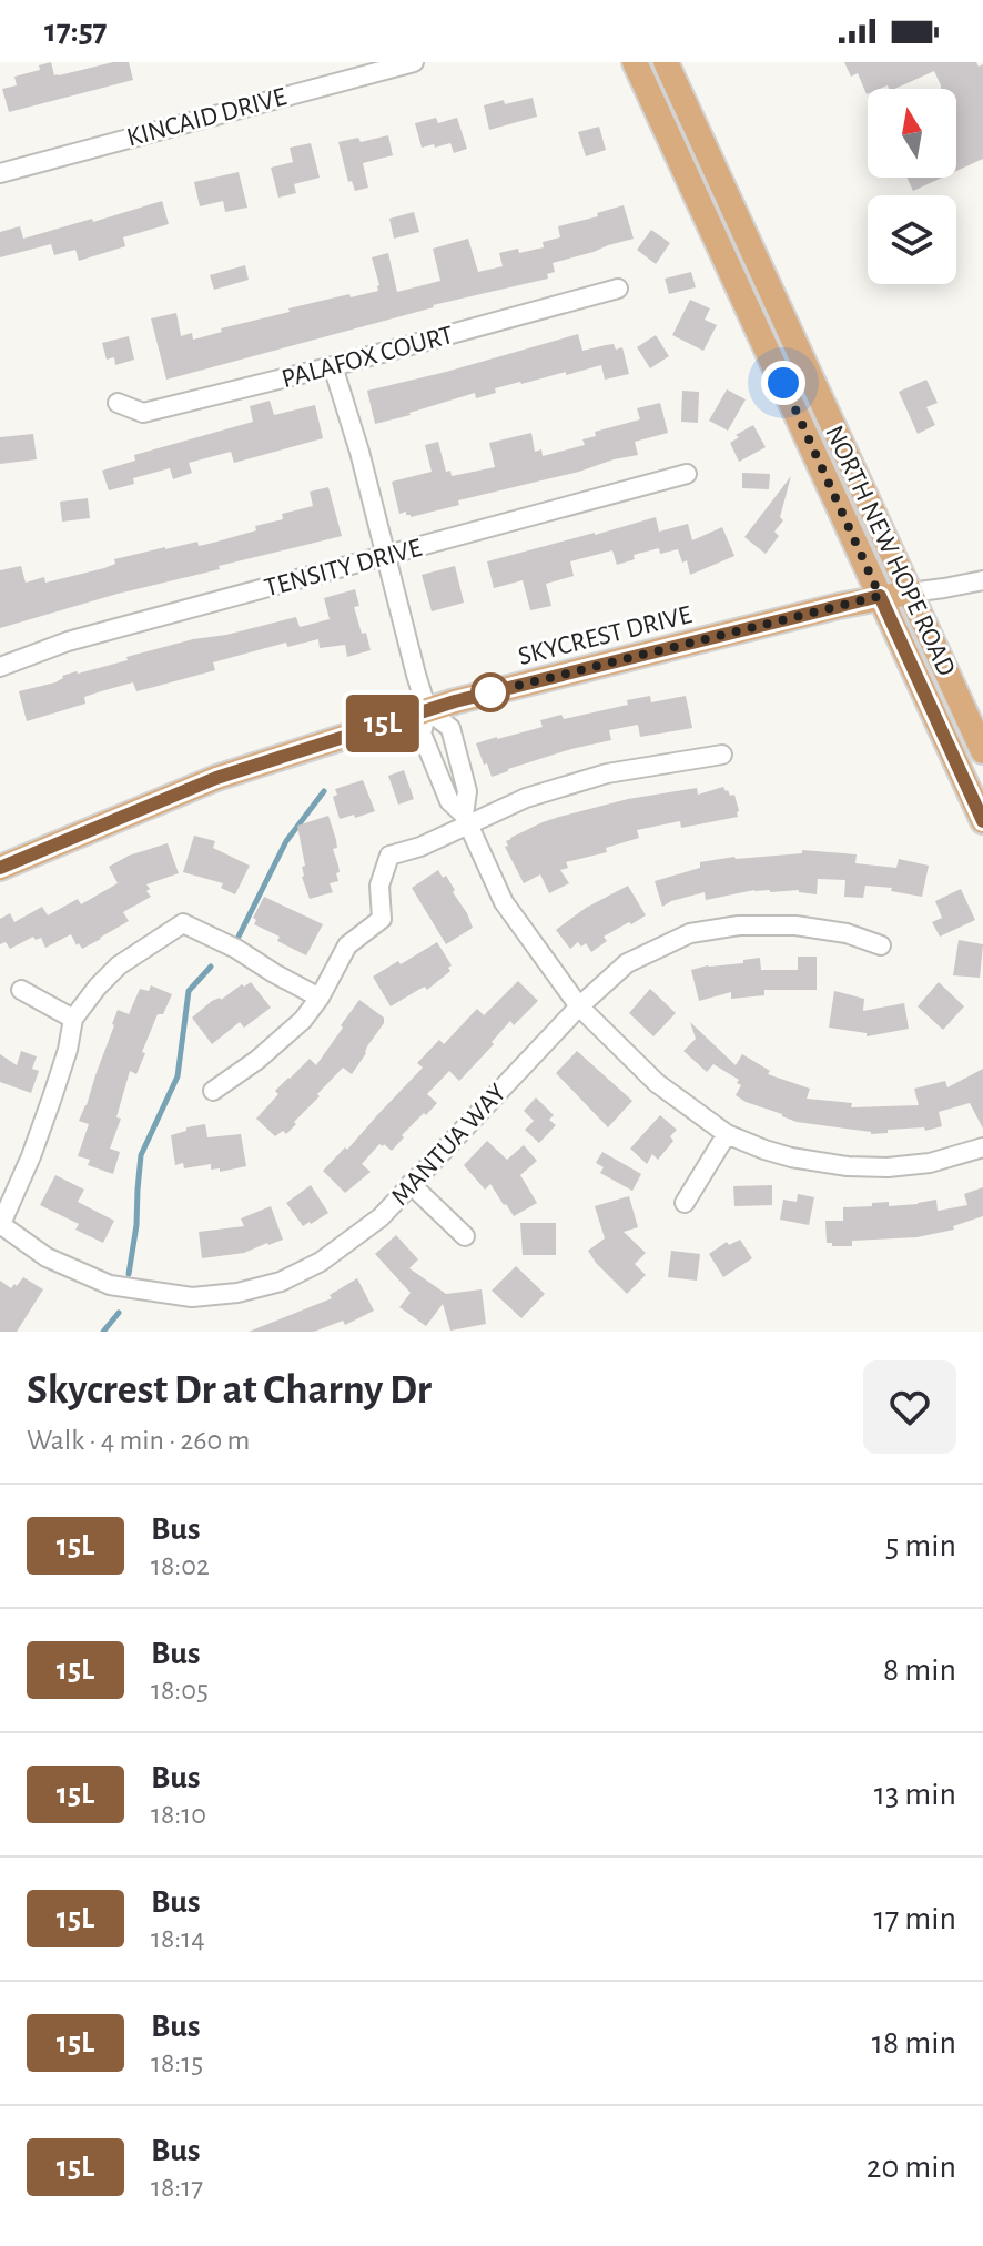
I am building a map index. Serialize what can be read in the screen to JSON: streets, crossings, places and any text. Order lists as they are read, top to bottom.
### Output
{
  "streets": {
    "main road": ["NORTH NEW HOPE ROAD", "SKYCREST DRIVE"],
    "street": [
      "KINCAID DRIVE",
      "PALAFOX COURT",
      "TENSITY DRIVE",
      "MANTUA WAY"
    ]
  },
  "crossings": [
    ["NORTH NEW HOPE ROAD", "SKYCREST DRIVE"]
  ],
  "lines": ["bus line 15L"],
  "north": "top",
  "page": {
    "status": "17:57",
    "on_map": "15L",
    "heading": ["Skycrest Dr at Charny Dr", "Walk · 4 min · 260 m"],
    "list": [
      {
        "mark": "15L",
        "name": "Bus",
        "note": "18:02",
        "value": "5 min"
      },
      {
        "mark": "15L",
        "name": "Bus",
        "note": "18:05",
        "value": "8 min"
      },
      {
        "mark": "15L",
        "name": "Bus",
        "note": "18:10",
        "value": "13 min"
      },
      {
        "mark": "15L",
        "name": "Bus",
        "note": "18:14",
        "value": "17 min"
      },
      {
        "mark": "15L",
        "name": "Bus",
        "note": "18:15",
        "value": "18 min"
      },
      {
        "mark": "15L",
        "name": "Bus",
        "note": "18:17",
        "value": "20 min"
      }
    ]
  }
}
